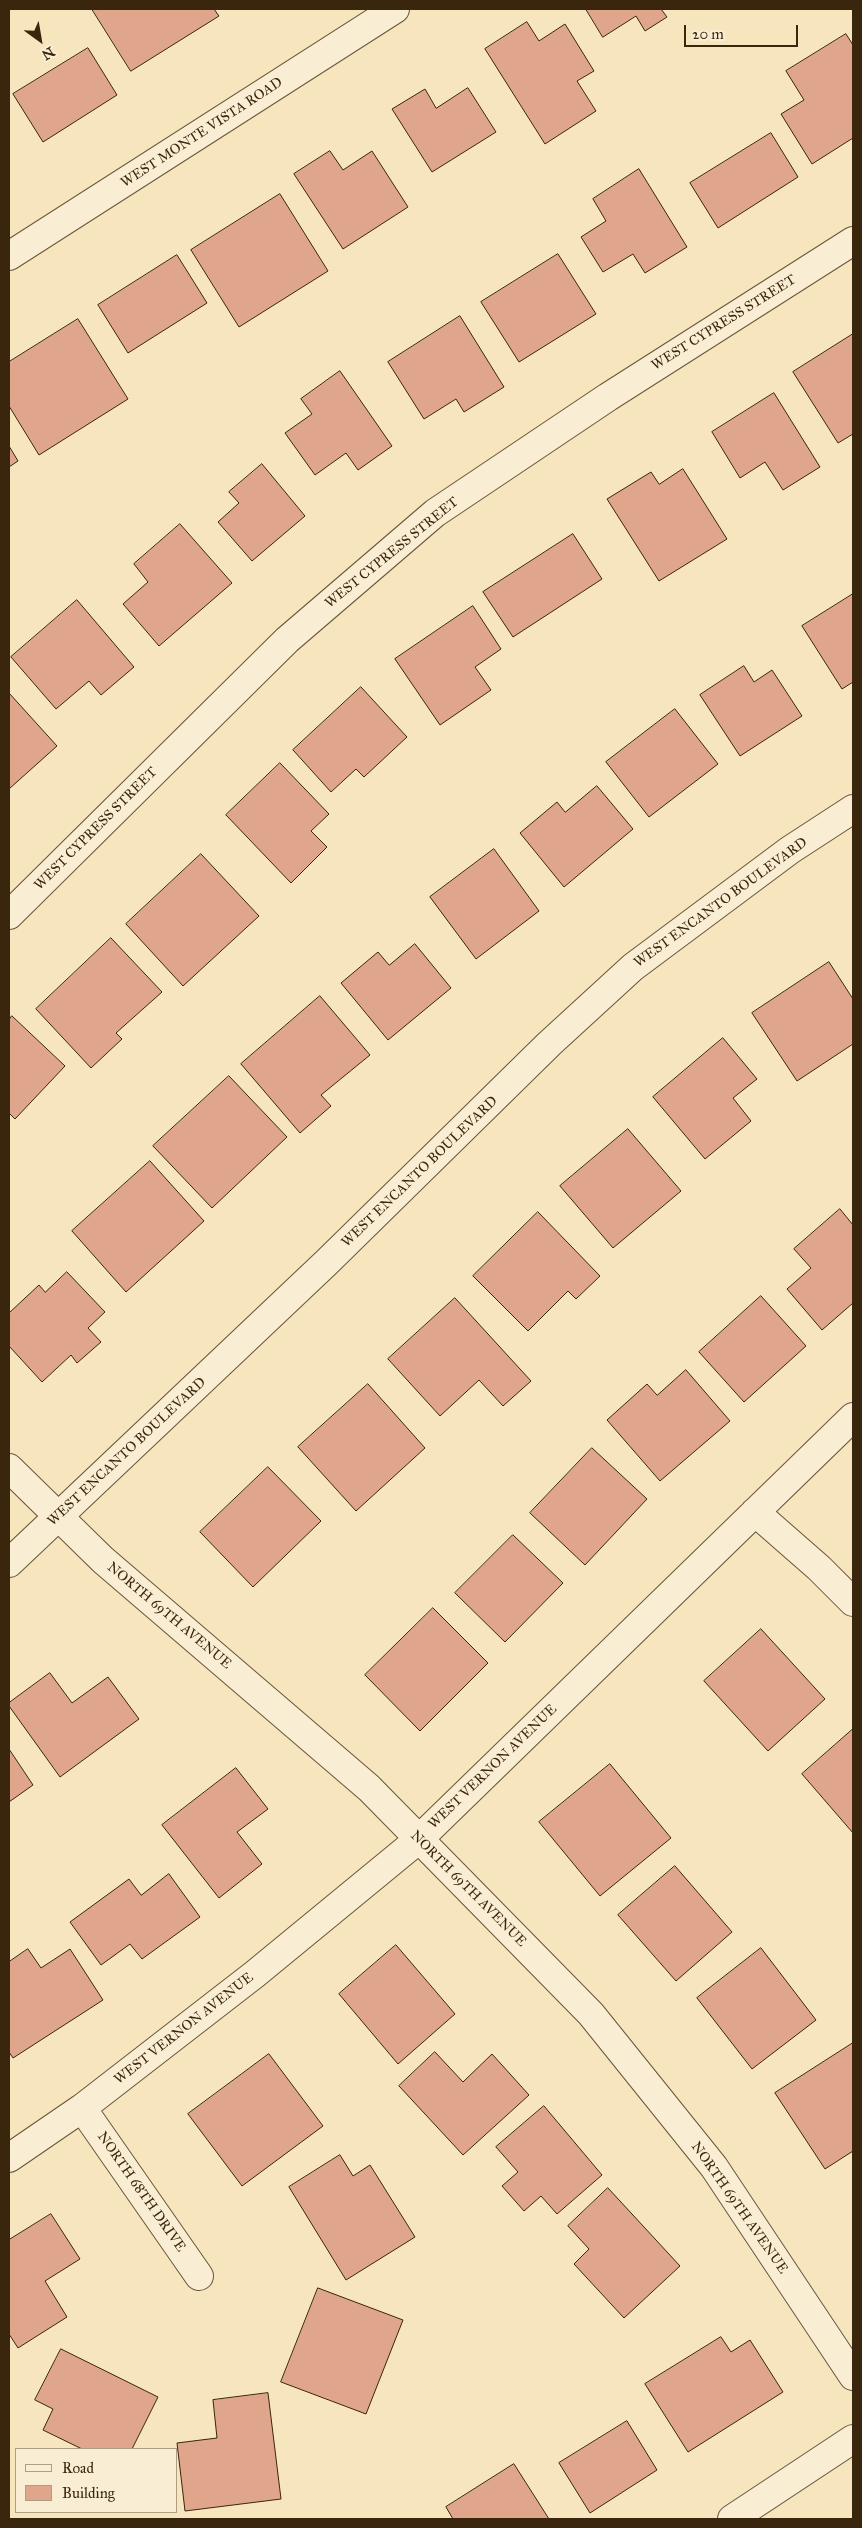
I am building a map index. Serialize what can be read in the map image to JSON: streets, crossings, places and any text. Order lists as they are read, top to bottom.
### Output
{
  "streets": {
    "street": [
      "WEST MONTE VISTA ROAD",
      "WEST CYPRESS STREET",
      "WEST ENCANTO BOULEVARD",
      "NORTH 69TH AVENUE",
      "WEST VERNON AVENUE",
      "NORTH 68TH DRIVE"
    ]
  },
  "crossings": [
    ["WEST ENCANTO BOULEVARD", "NORTH 69TH AVENUE"],
    ["NORTH 69TH AVENUE", "WEST VERNON AVENUE"],
    ["WEST VERNON AVENUE", "NORTH 68TH DRIVE"]
  ],
  "legend": ["Road", "Building"],
  "scale_bar": "20 m",
  "north": "bottom right"
}
